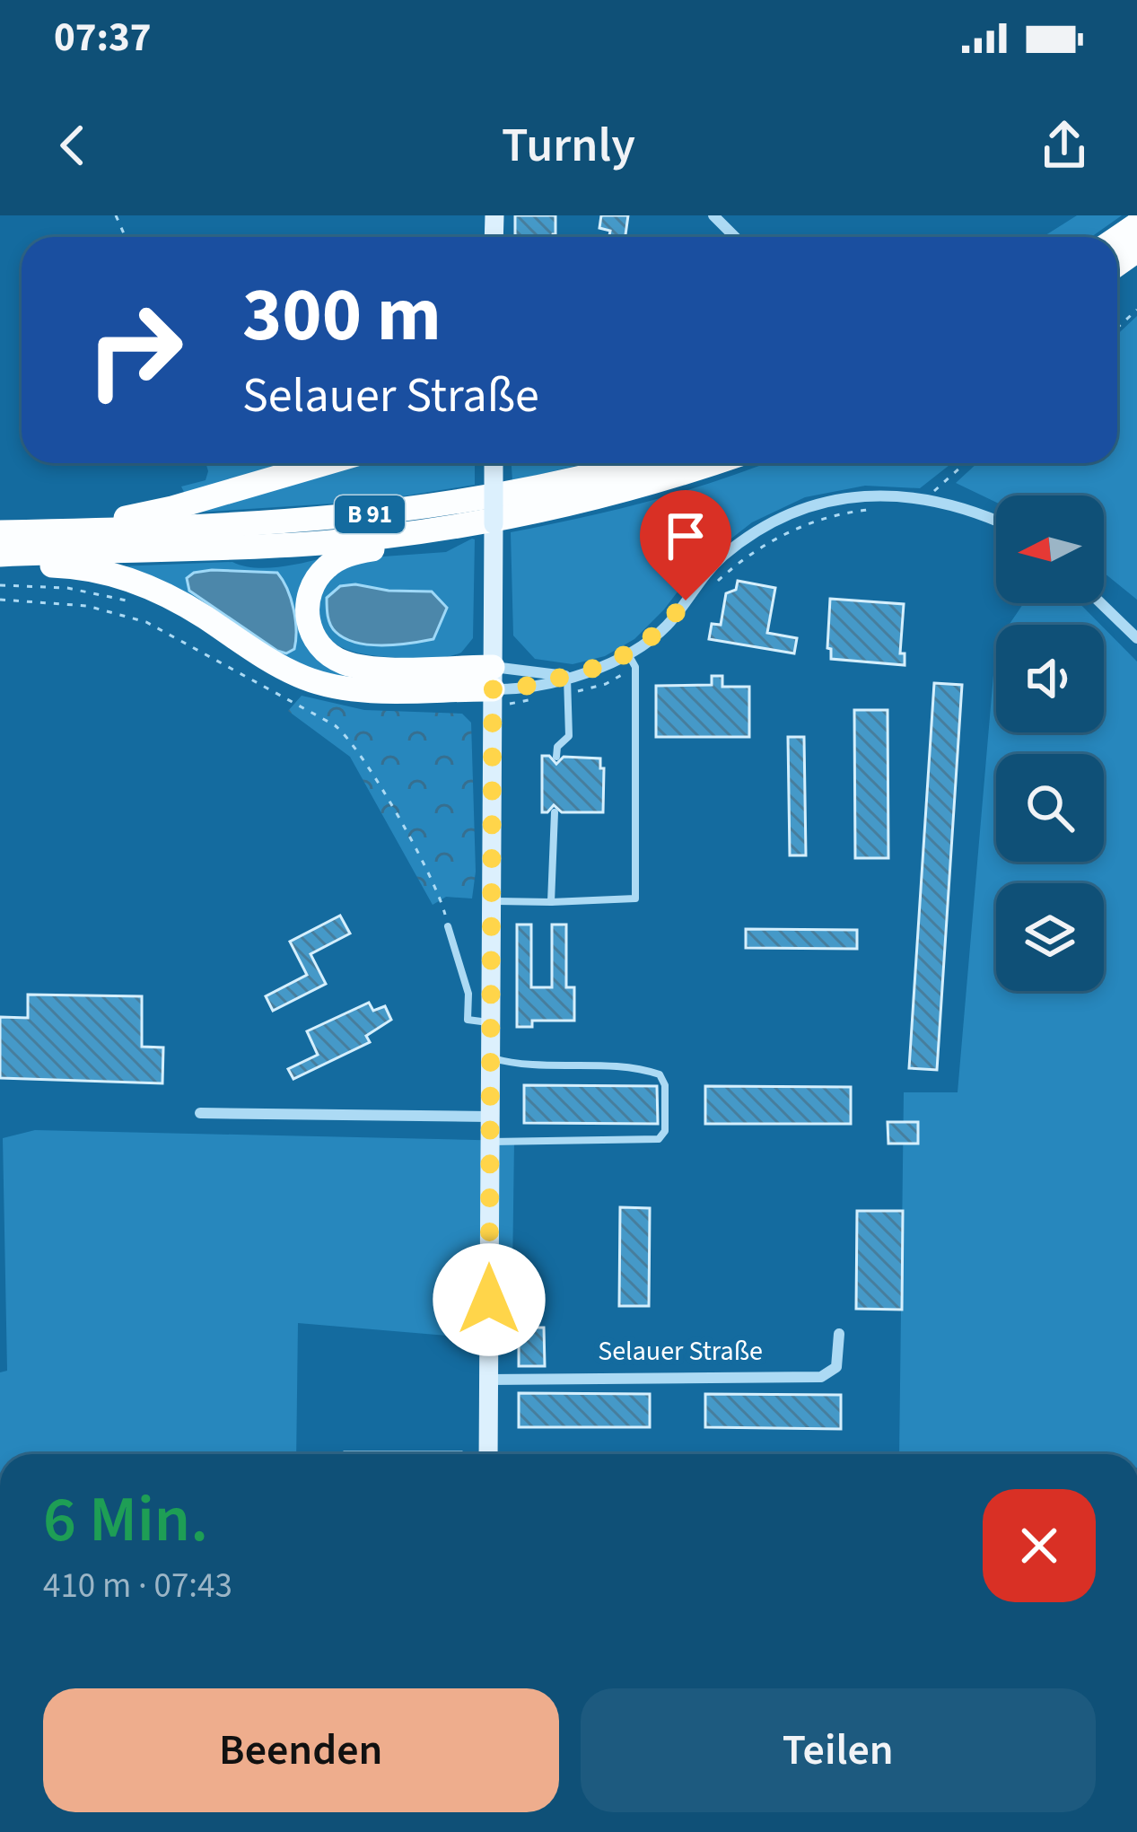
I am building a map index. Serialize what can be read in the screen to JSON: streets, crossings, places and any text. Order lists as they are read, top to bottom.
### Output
{
  "streets": {
    "highway": ["B 91"],
    "street": ["Selauer Straße"]
  },
  "north": "left",
  "page": {
    "status": "07:37",
    "header": "Turnly",
    "turn": ["300 m", "Selauer Straße"],
    "heading": ["6 Min.", "410 m · 07:43"],
    "buttons": ["Beenden", "Teilen"]
  }
}
